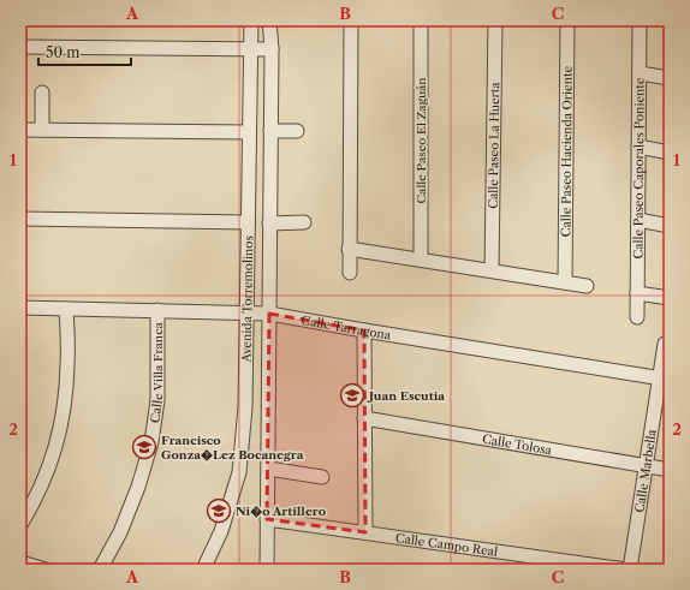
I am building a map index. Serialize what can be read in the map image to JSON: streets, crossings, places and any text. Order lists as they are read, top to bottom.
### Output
{
  "streets": {
    "street": [
      "Calle Paseo El Zaguán",
      "Calle Paseo La Huerta",
      "Calle Paseo Hacienda Oriente",
      "Calle Paseo Caporales Poniente",
      "Avenida Torremolinos",
      "Calle Tarragona",
      "Calle Villa Franca",
      "Calle Tolosa",
      "Calle Marbella",
      "Calle Campo Real"
    ]
  },
  "crossings": [
    ["Avenida Torremolinos", "Calle Tarragona"],
    ["Avenida Torremolinos", "Calle Campo Real"],
    ["Calle Tarragona", "Calle Villa Franca"],
    ["Calle Tarragona", "Calle Marbella"],
    ["Calle Tolosa", "Calle Marbella"],
    ["Calle Marbella", "Calle Campo Real"]
  ],
  "places": {
    "school or university": ["Juan Escutia", "Francisco Gonza�Lez Bocanegra", "Ni�o Artillero"]
  },
  "scale_bar": "50 m",
  "grid": {
    "columns": ["A", "B", "C"],
    "rows": ["1", "2"]
  }
}
